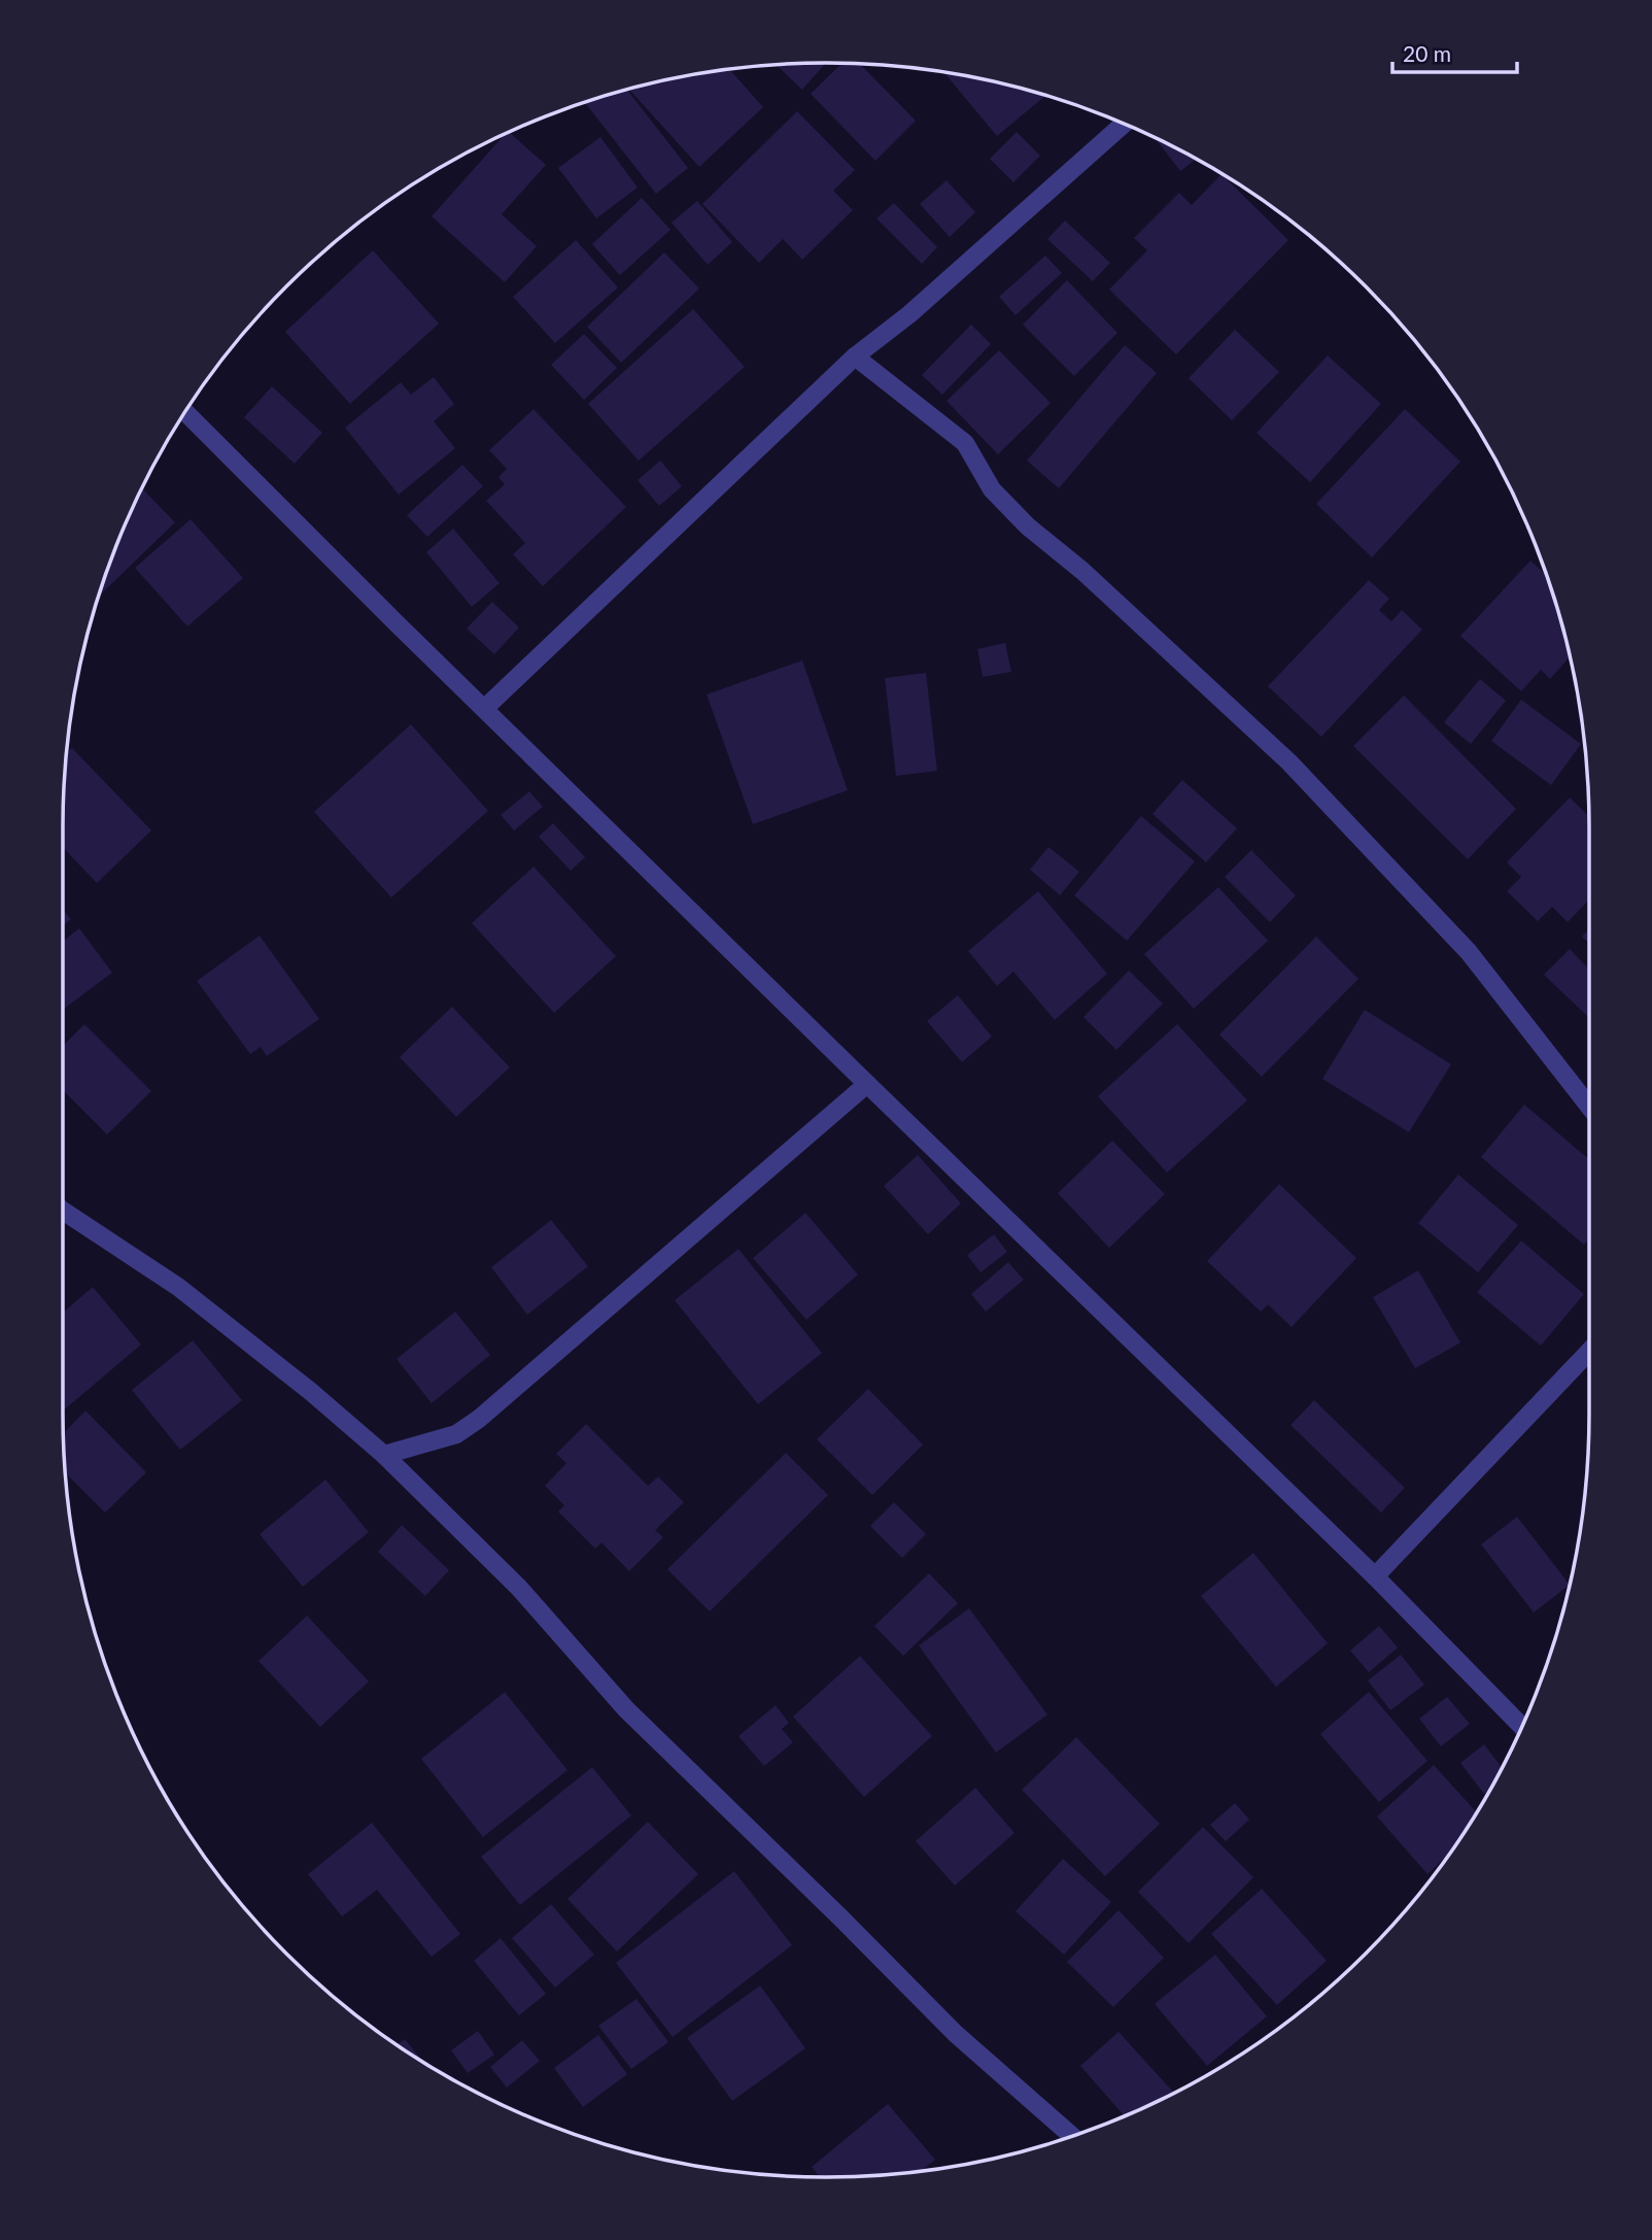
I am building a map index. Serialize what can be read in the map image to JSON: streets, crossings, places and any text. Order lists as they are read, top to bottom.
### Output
{
  "scale_bar": "20 m"
}
